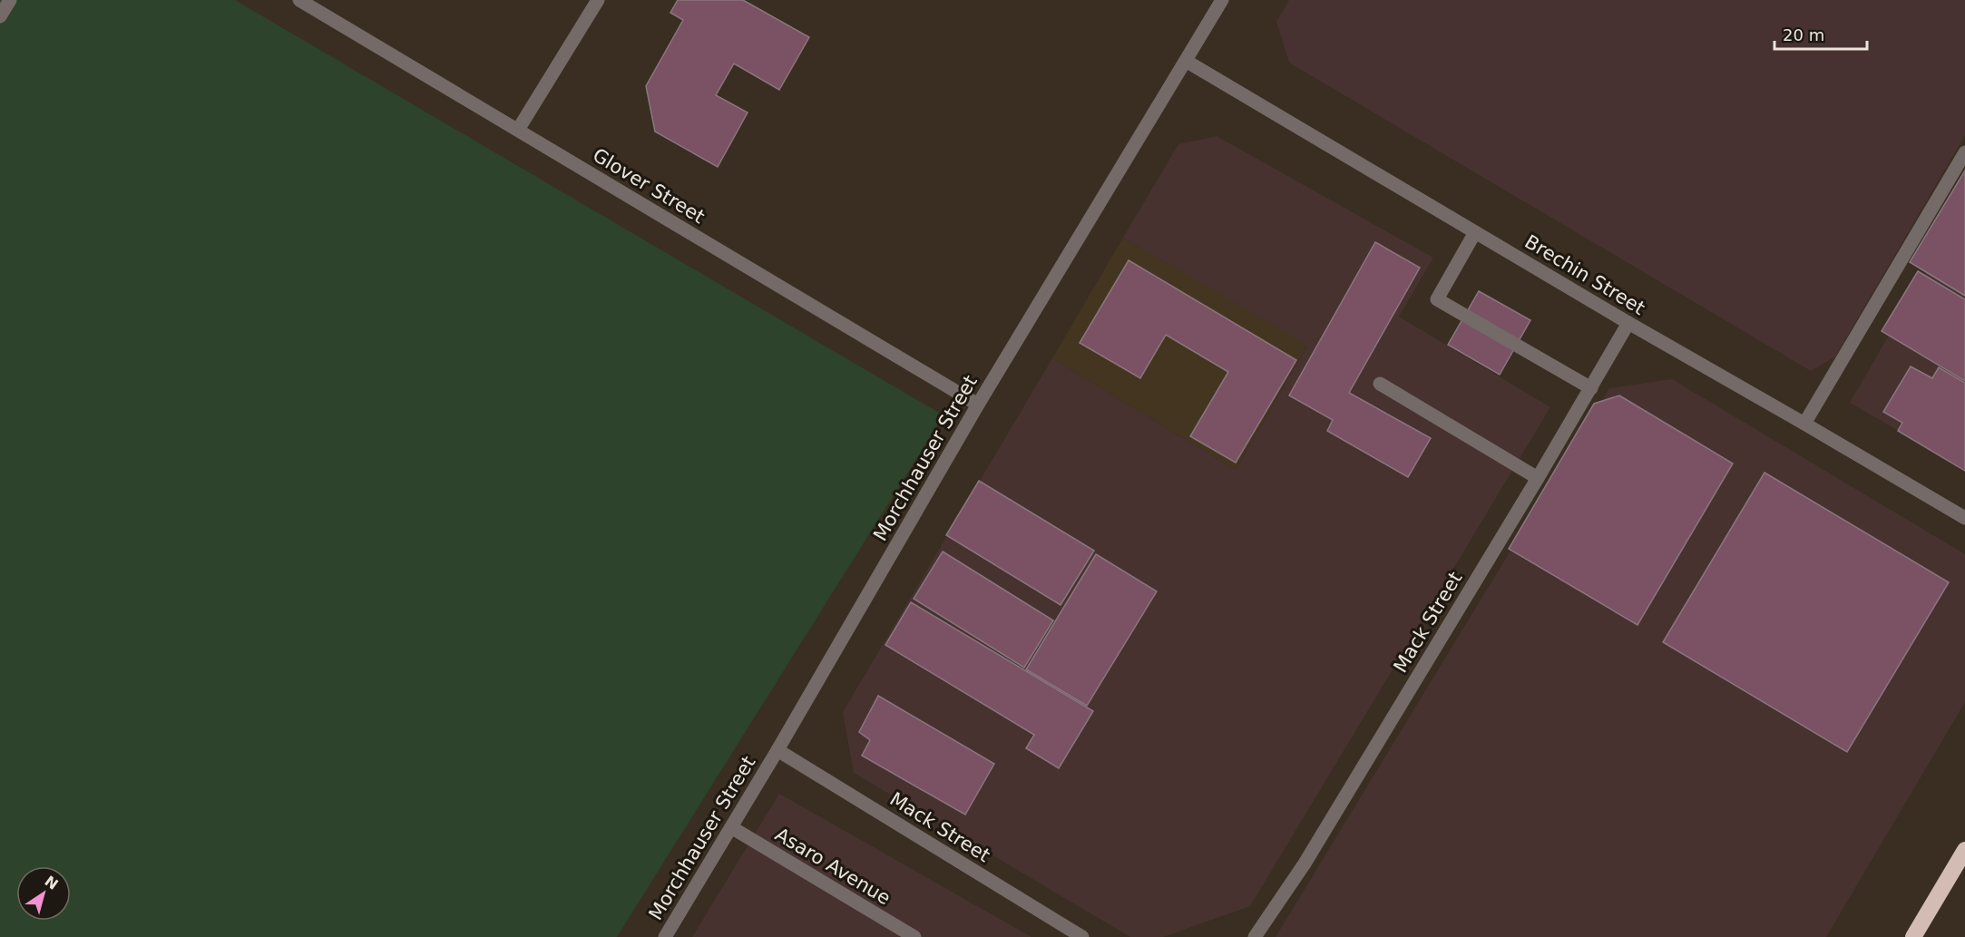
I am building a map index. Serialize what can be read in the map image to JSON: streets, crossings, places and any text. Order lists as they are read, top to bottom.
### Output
{
  "streets": {
    "street": [
      "Glover Street",
      "Brechin Street",
      "Morchhauser Street",
      "Mack Street",
      "Asaro Avenue"
    ]
  },
  "crossings": [
    ["Glover Street", "Morchhauser Street"],
    ["Brechin Street", "Morchhauser Street"],
    ["Brechin Street", "Mack Street"],
    ["Morchhauser Street", "Mack Street"],
    ["Morchhauser Street", "Asaro Avenue"]
  ],
  "scale_bar": "20 m",
  "north": "top right"
}
